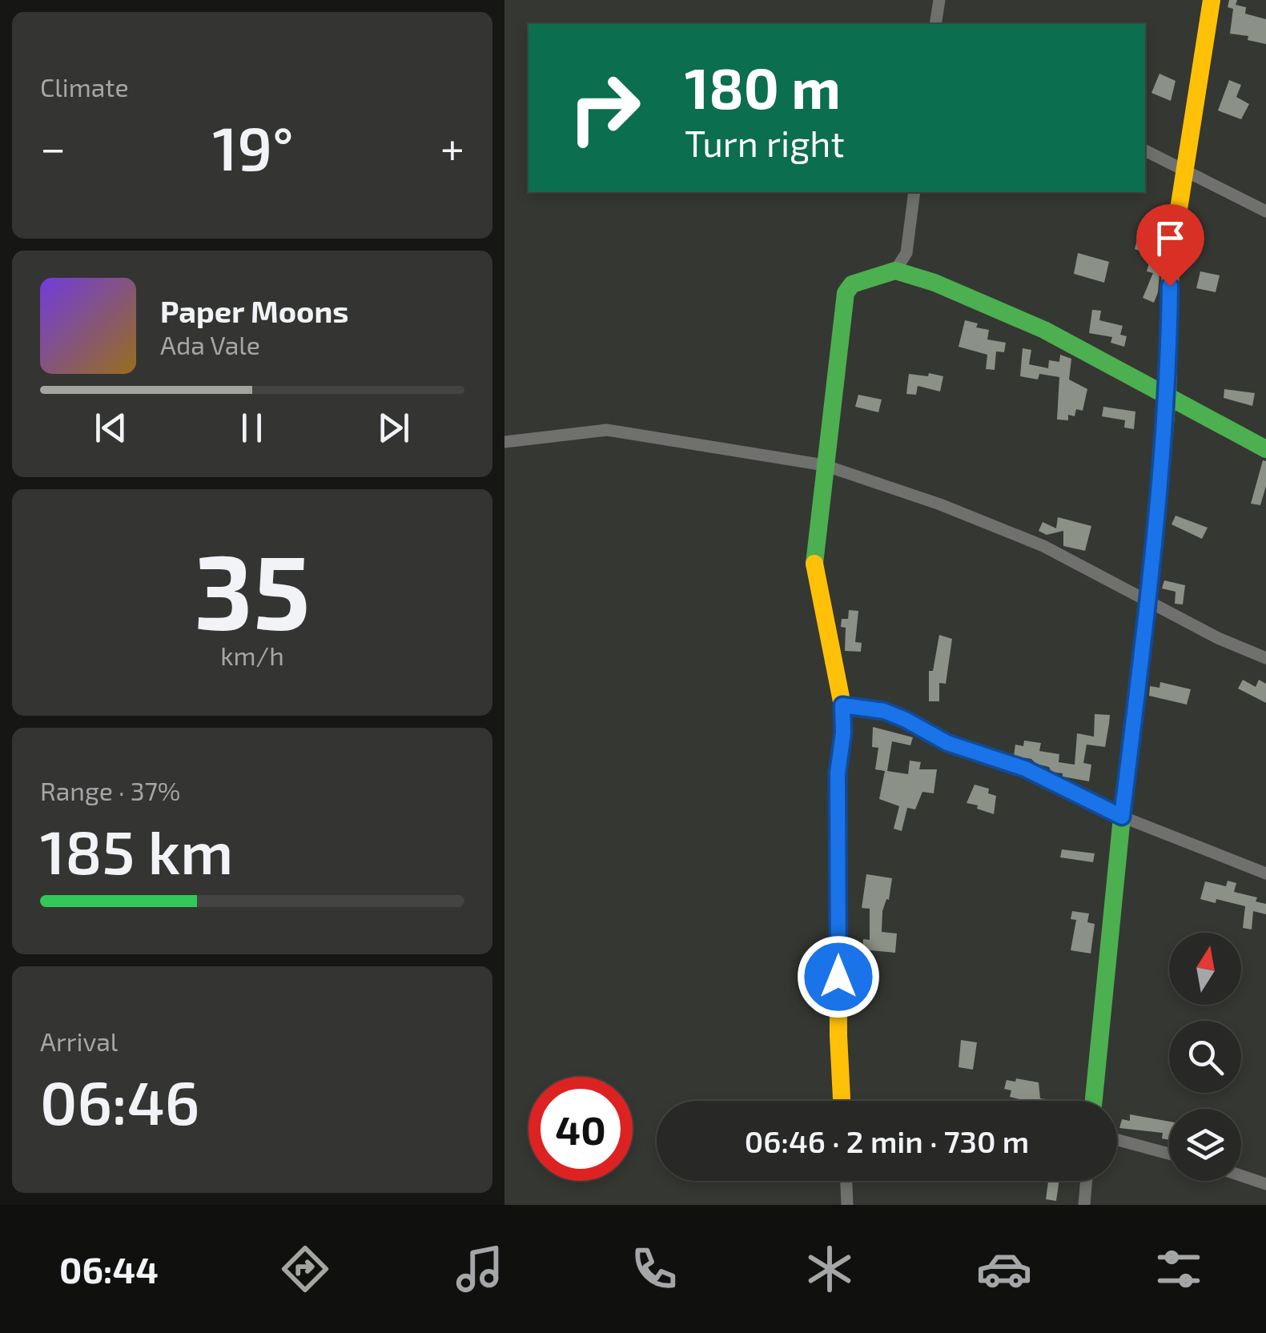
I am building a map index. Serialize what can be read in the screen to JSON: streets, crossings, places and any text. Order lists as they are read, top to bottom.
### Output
{
  "north": "top",
  "page": {
    "tile": [
      "Climate",
      ["35", "km/h"],
      ["Range · 37%", "185 km"],
      ["Arrival", "06:46"]
    ],
    "turn": ["180 m", "Turn right"],
    "heat": ["−", "19°", "+"],
    "song": ["Paper Moons", "Ada Vale"],
    "limit": "40",
    "trip": "06:46 · 2 min · 730 m",
    "tabs": "06:44"
  }
}
